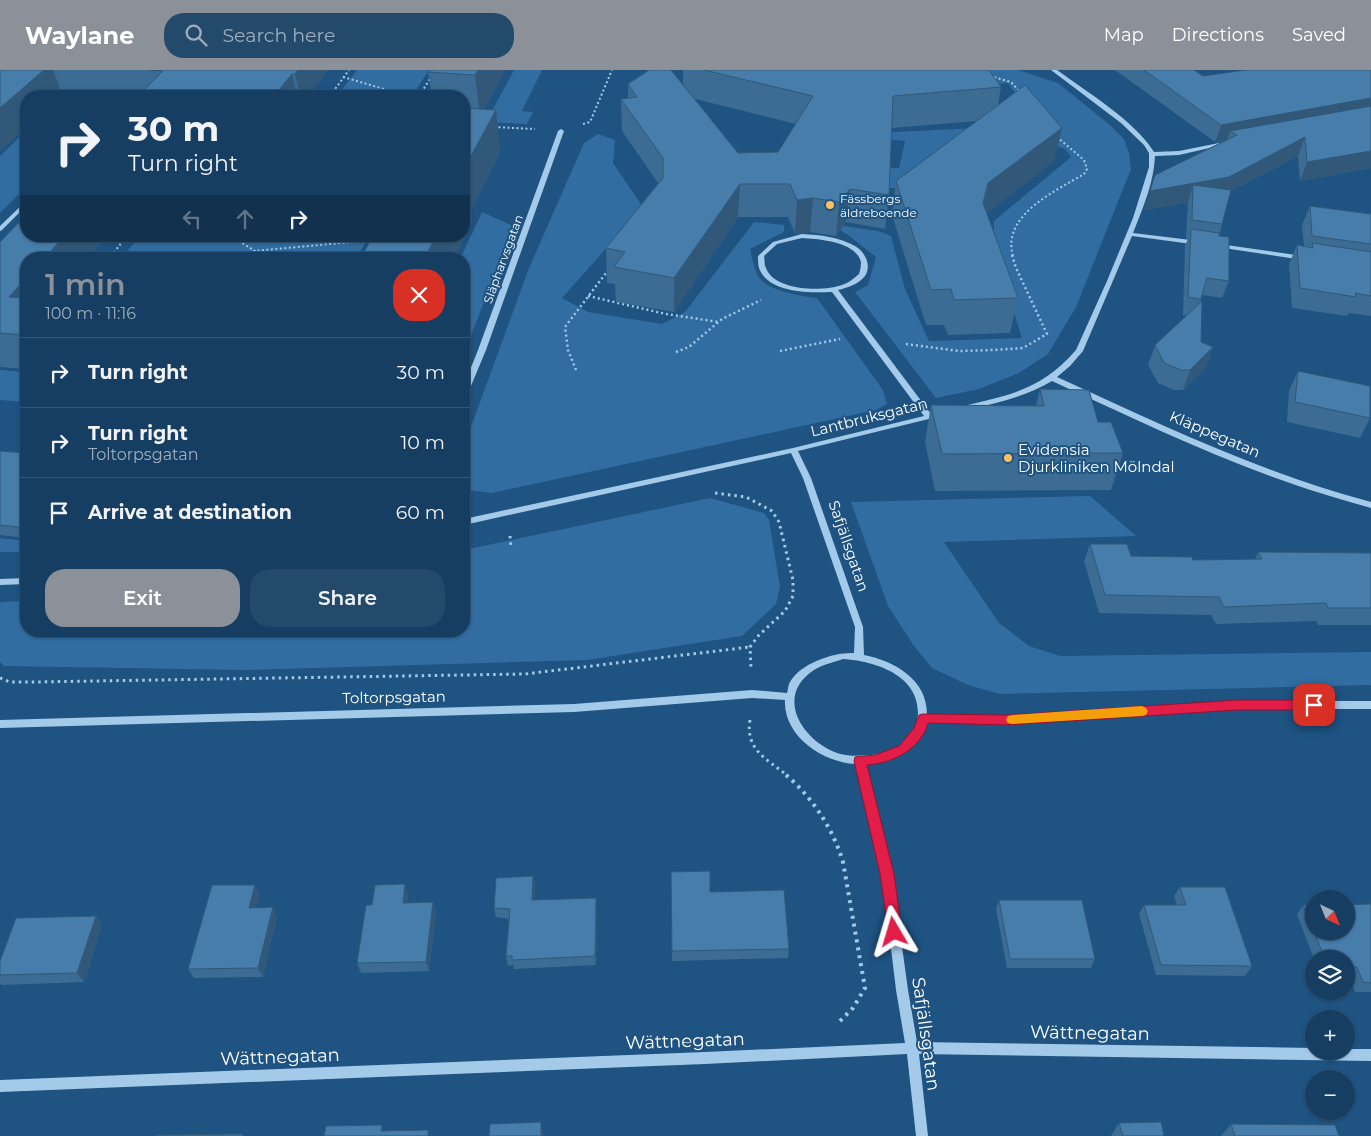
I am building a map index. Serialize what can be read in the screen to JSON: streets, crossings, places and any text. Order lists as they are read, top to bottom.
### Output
{
  "streets": {
    "street": [
      "Släpharvsgatan",
      "Lantbruksgatan",
      "Kläppegatan",
      "Safjällsgatan",
      "Toltorpsgatan",
      "Wättnegatan"
    ]
  },
  "crossings": [
    ["Lantbruksgatan", "Safjällsgatan"],
    ["Safjällsgatan", "Toltorpsgatan"],
    ["Safjällsgatan", "Wättnegatan"]
  ],
  "places": ["Fässbergs äldreboende", "Evidensia Djurkliniken Mölndal"],
  "north": "bottom right",
  "page": {
    "header": "Waylane",
    "search": "Search here",
    "nav": ["Map", "Directions", "Saved"],
    "turn": ["30 m", "Turn right"],
    "heading": ["1 min", "100 m · 11:16"],
    "list": [
      {
        "name": "Turn right",
        "value": "30 m"
      },
      {
        "name": "Turn right",
        "note": "Toltorpsgatan",
        "value": "10 m"
      },
      {
        "name": "Arrive at destination",
        "value": "60 m"
      }
    ],
    "buttons": ["Exit", "Share"],
    "map_buttons": ["+", "−"]
  }
}
